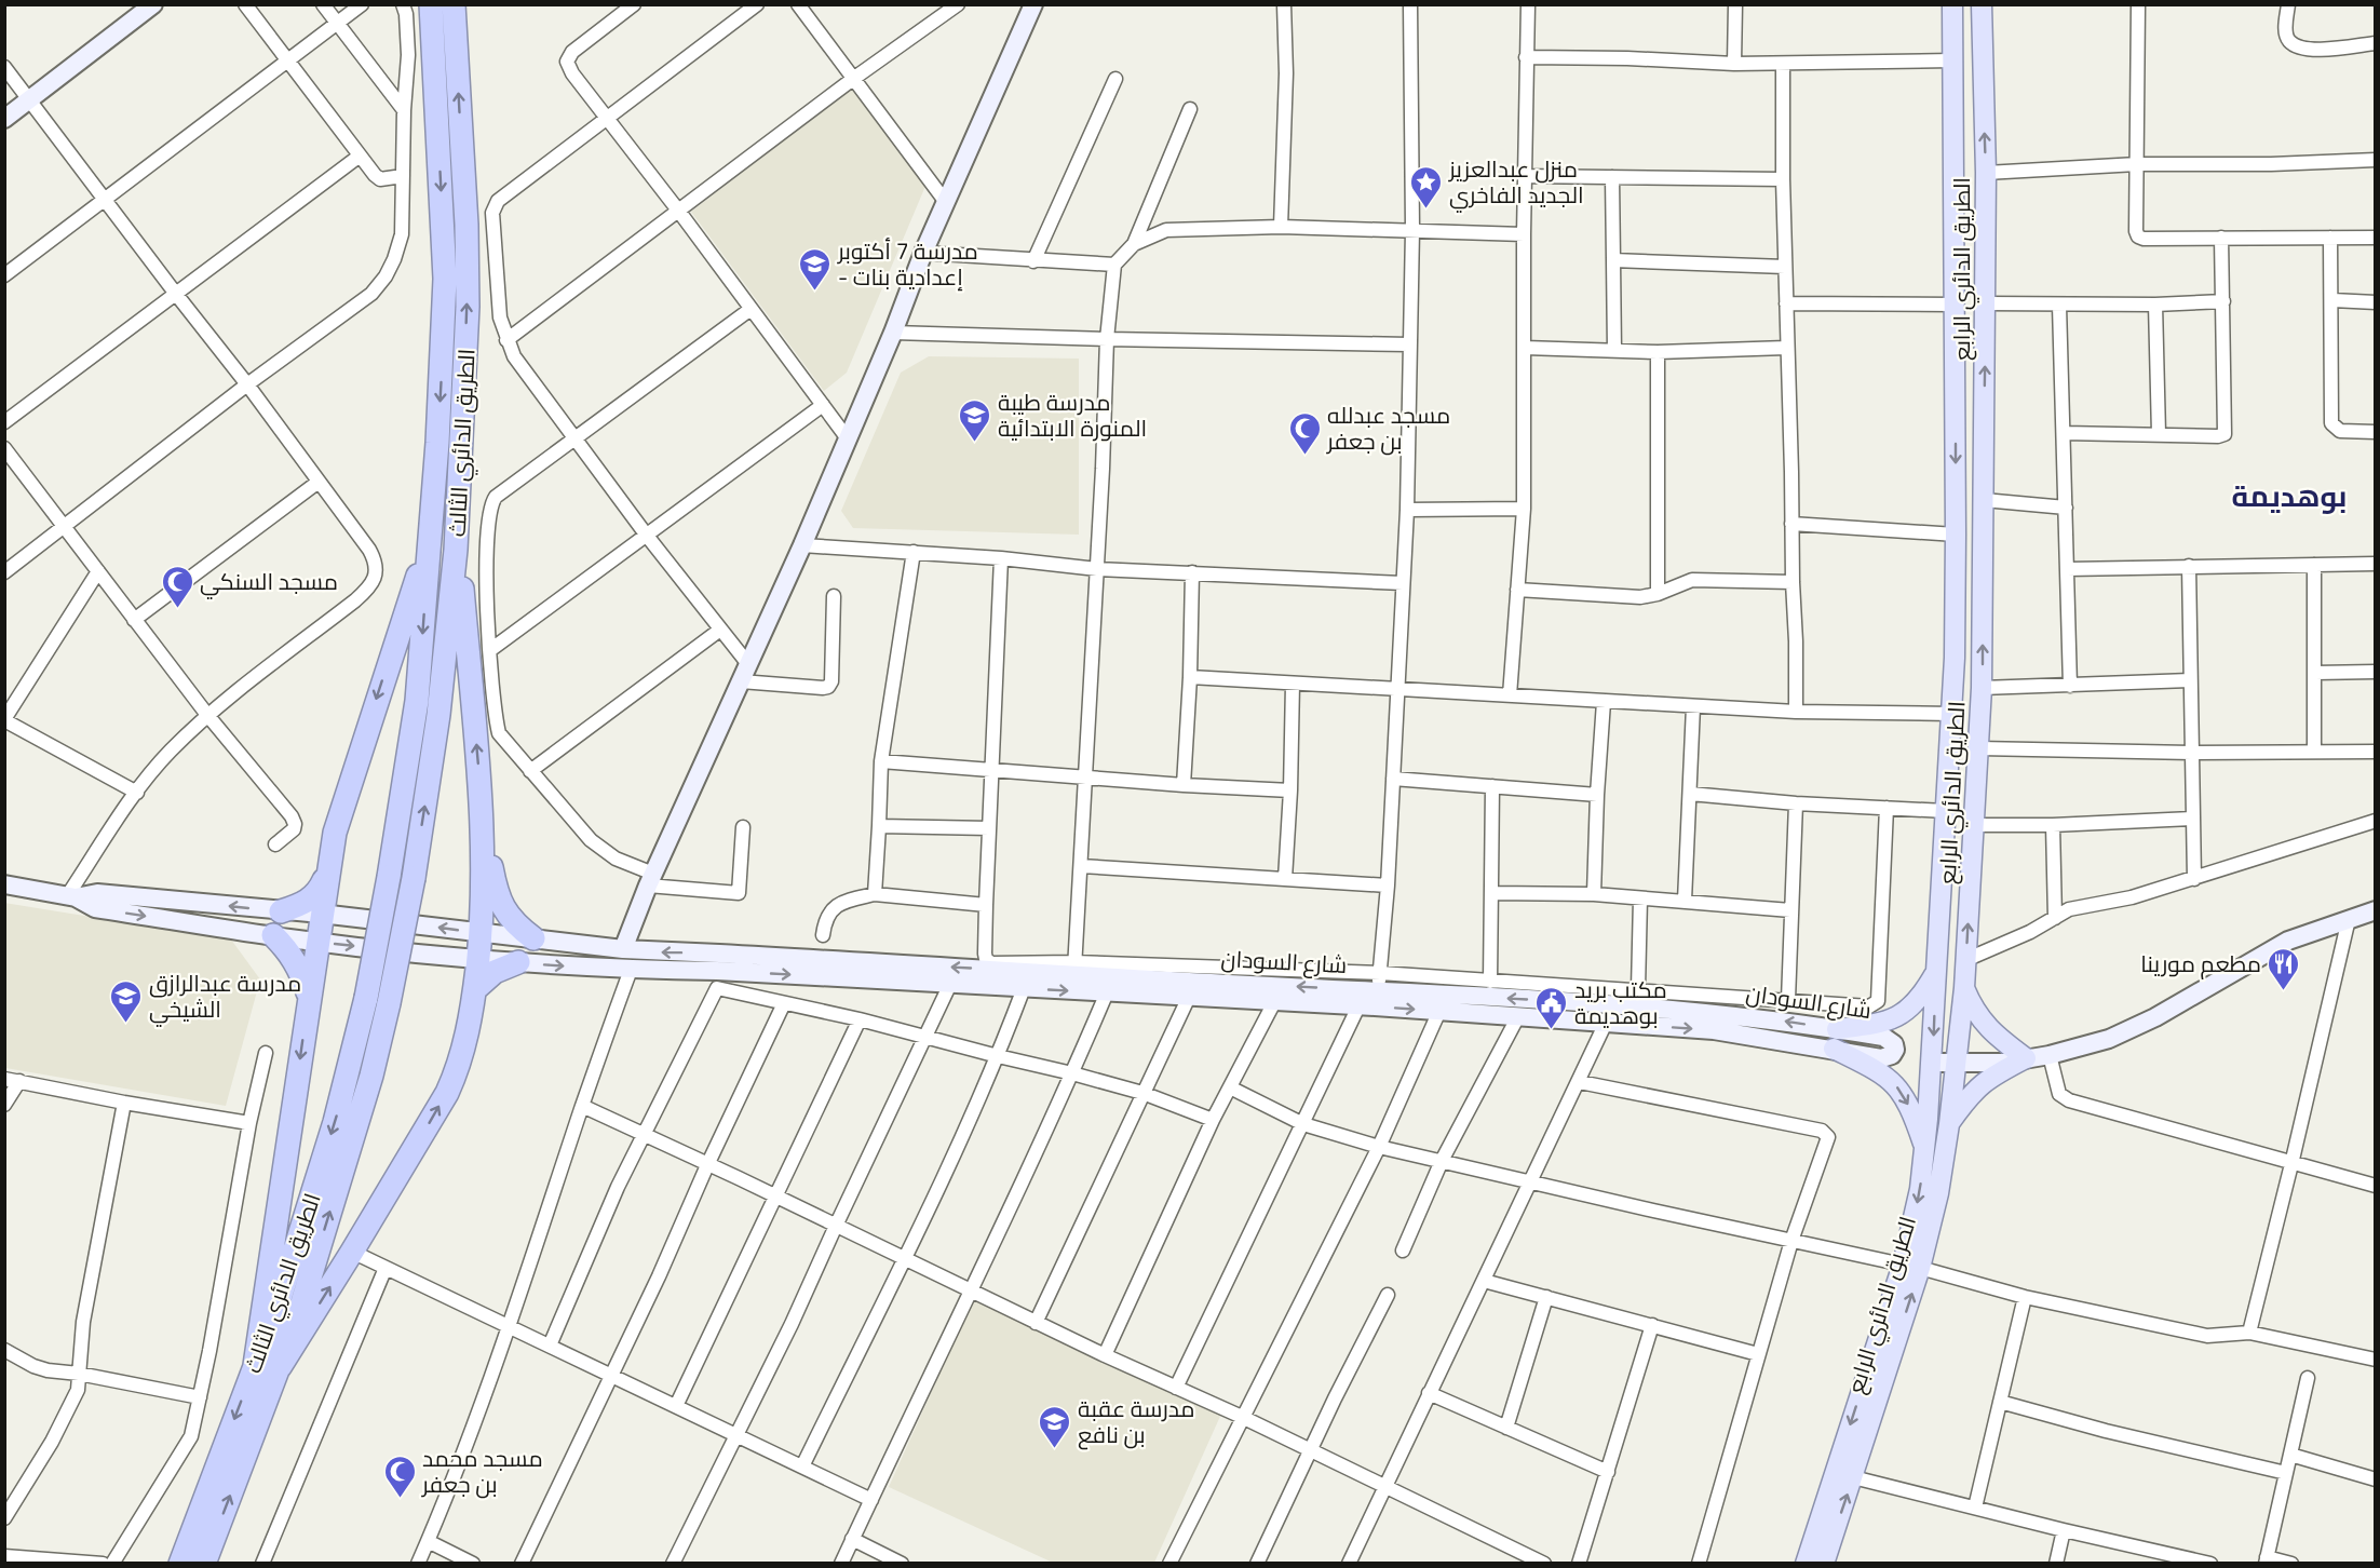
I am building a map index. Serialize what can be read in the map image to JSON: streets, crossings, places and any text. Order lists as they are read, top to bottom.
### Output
{
  "streets": {
    "highway": ["الطريق الدائري الثالث"],
    "main road": ["الطريق الدائري الرابع", "شارع السودان"]
  },
  "districts": ["بوهديمة"],
  "places": {
    "place": ["منزل عبدالعزيز الجديد الفاخري"],
    "school or university": [
      "مدرسة 7 أكتوبر - إعدادية بنات",
      "مدرسة طيبة المنورة الابتدائية",
      "مدرسة عبدالرازق الشيخي",
      "مدرسة عقبة بن نافع"
    ],
    "mosque": ["مسجد عبدلله بن جعفر", "مسجد السنكي", "مسجد محمد بن جعفر"],
    "restaurant": ["مطعم مورينا"],
    "public building": ["مكتب بريد بوهديمة"]
  }
}
